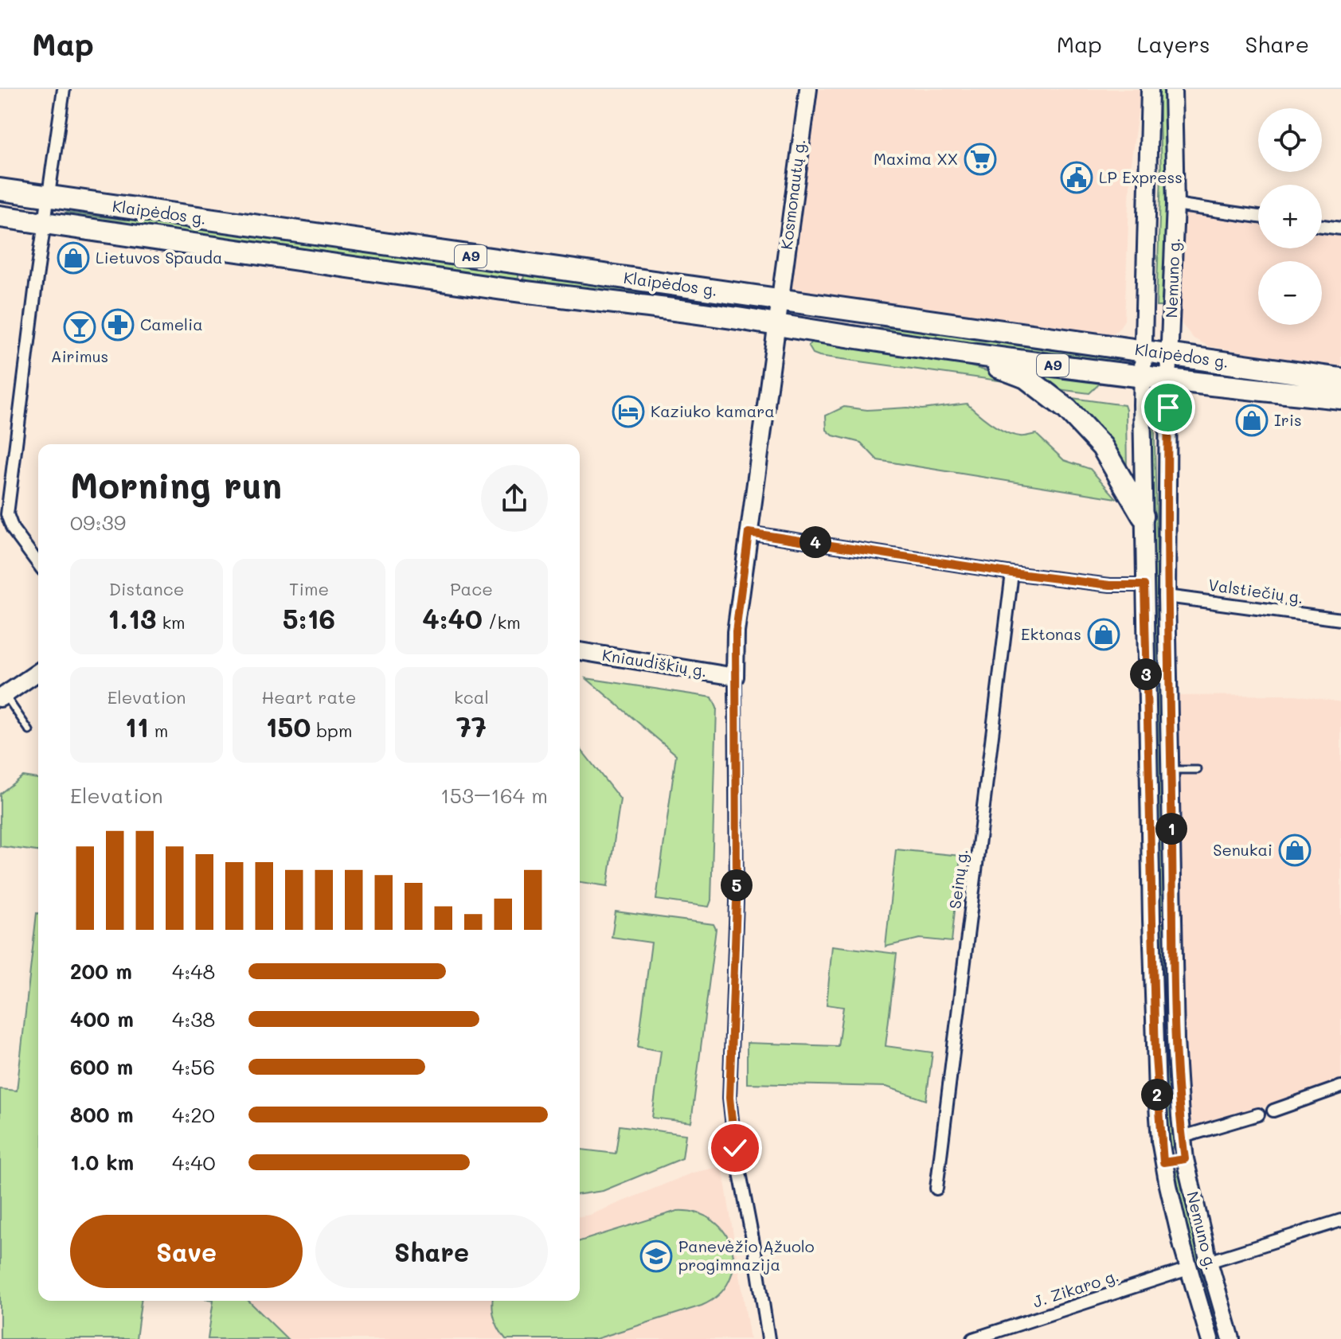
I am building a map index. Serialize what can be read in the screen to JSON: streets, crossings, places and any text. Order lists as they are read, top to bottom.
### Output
{
  "streets": {
    "highway": ["Klaipėdos g.", "A9"],
    "main road": ["Kosmonautų g.", "Nemuno g.", "Kniaudiškių g."],
    "street": ["Valstiečių g.", "Seinų g.", "J. Zikaro g."]
  },
  "crossings": [
    ["Kosmonautų g.", "Klaipėdos g."],
    ["Kosmonautų g.", "Kniaudiškių g."],
    ["Klaipėdos g.", "Nemuno g."],
    ["Nemuno g.", "Valstiečių g."],
    ["Nemuno g.", "J. Zikaro g."]
  ],
  "places": {
    "supermarket": ["Maxima XX"],
    "public building": ["LP Express"],
    "shop": [
      "Lietuvos Spauda",
      "Iris",
      "Ektonas",
      "Senukai"
    ],
    "pharmacy": ["Camelia"],
    "bar": ["Airimus"],
    "hotel": ["Kaziuko kamara"],
    "school or university": ["Panevėžio Ąžuolo progimnazija"]
  },
  "page": {
    "header": "Map",
    "nav": ["Map", "Layers", "Share"],
    "map_buttons": ["+", "−"],
    "heading": ["Morning run", "09:39"],
    "pins": [
      "4",
      "3",
      "1",
      "5",
      "2"
    ],
    "stats": [
      ["Distance", "1.13 km"],
      ["Time", "5:16"],
      ["Pace", "4:40 /km"],
      ["Elevation", "11 m"],
      ["Heart rate", "150 bpm"],
      ["kcal", "77"]
    ],
    "chart": ["Elevation", "153–164 m"],
    "list": [
      {
        "name": "200 m",
        "note": "4:48"
      },
      {
        "name": "400 m",
        "note": "4:38"
      },
      {
        "name": "600 m",
        "note": "4:56"
      },
      {
        "name": "800 m",
        "note": "4:20"
      },
      {
        "name": "1.0 km",
        "note": "4:40"
      }
    ],
    "buttons": ["Save", "Share"]
  }
}
